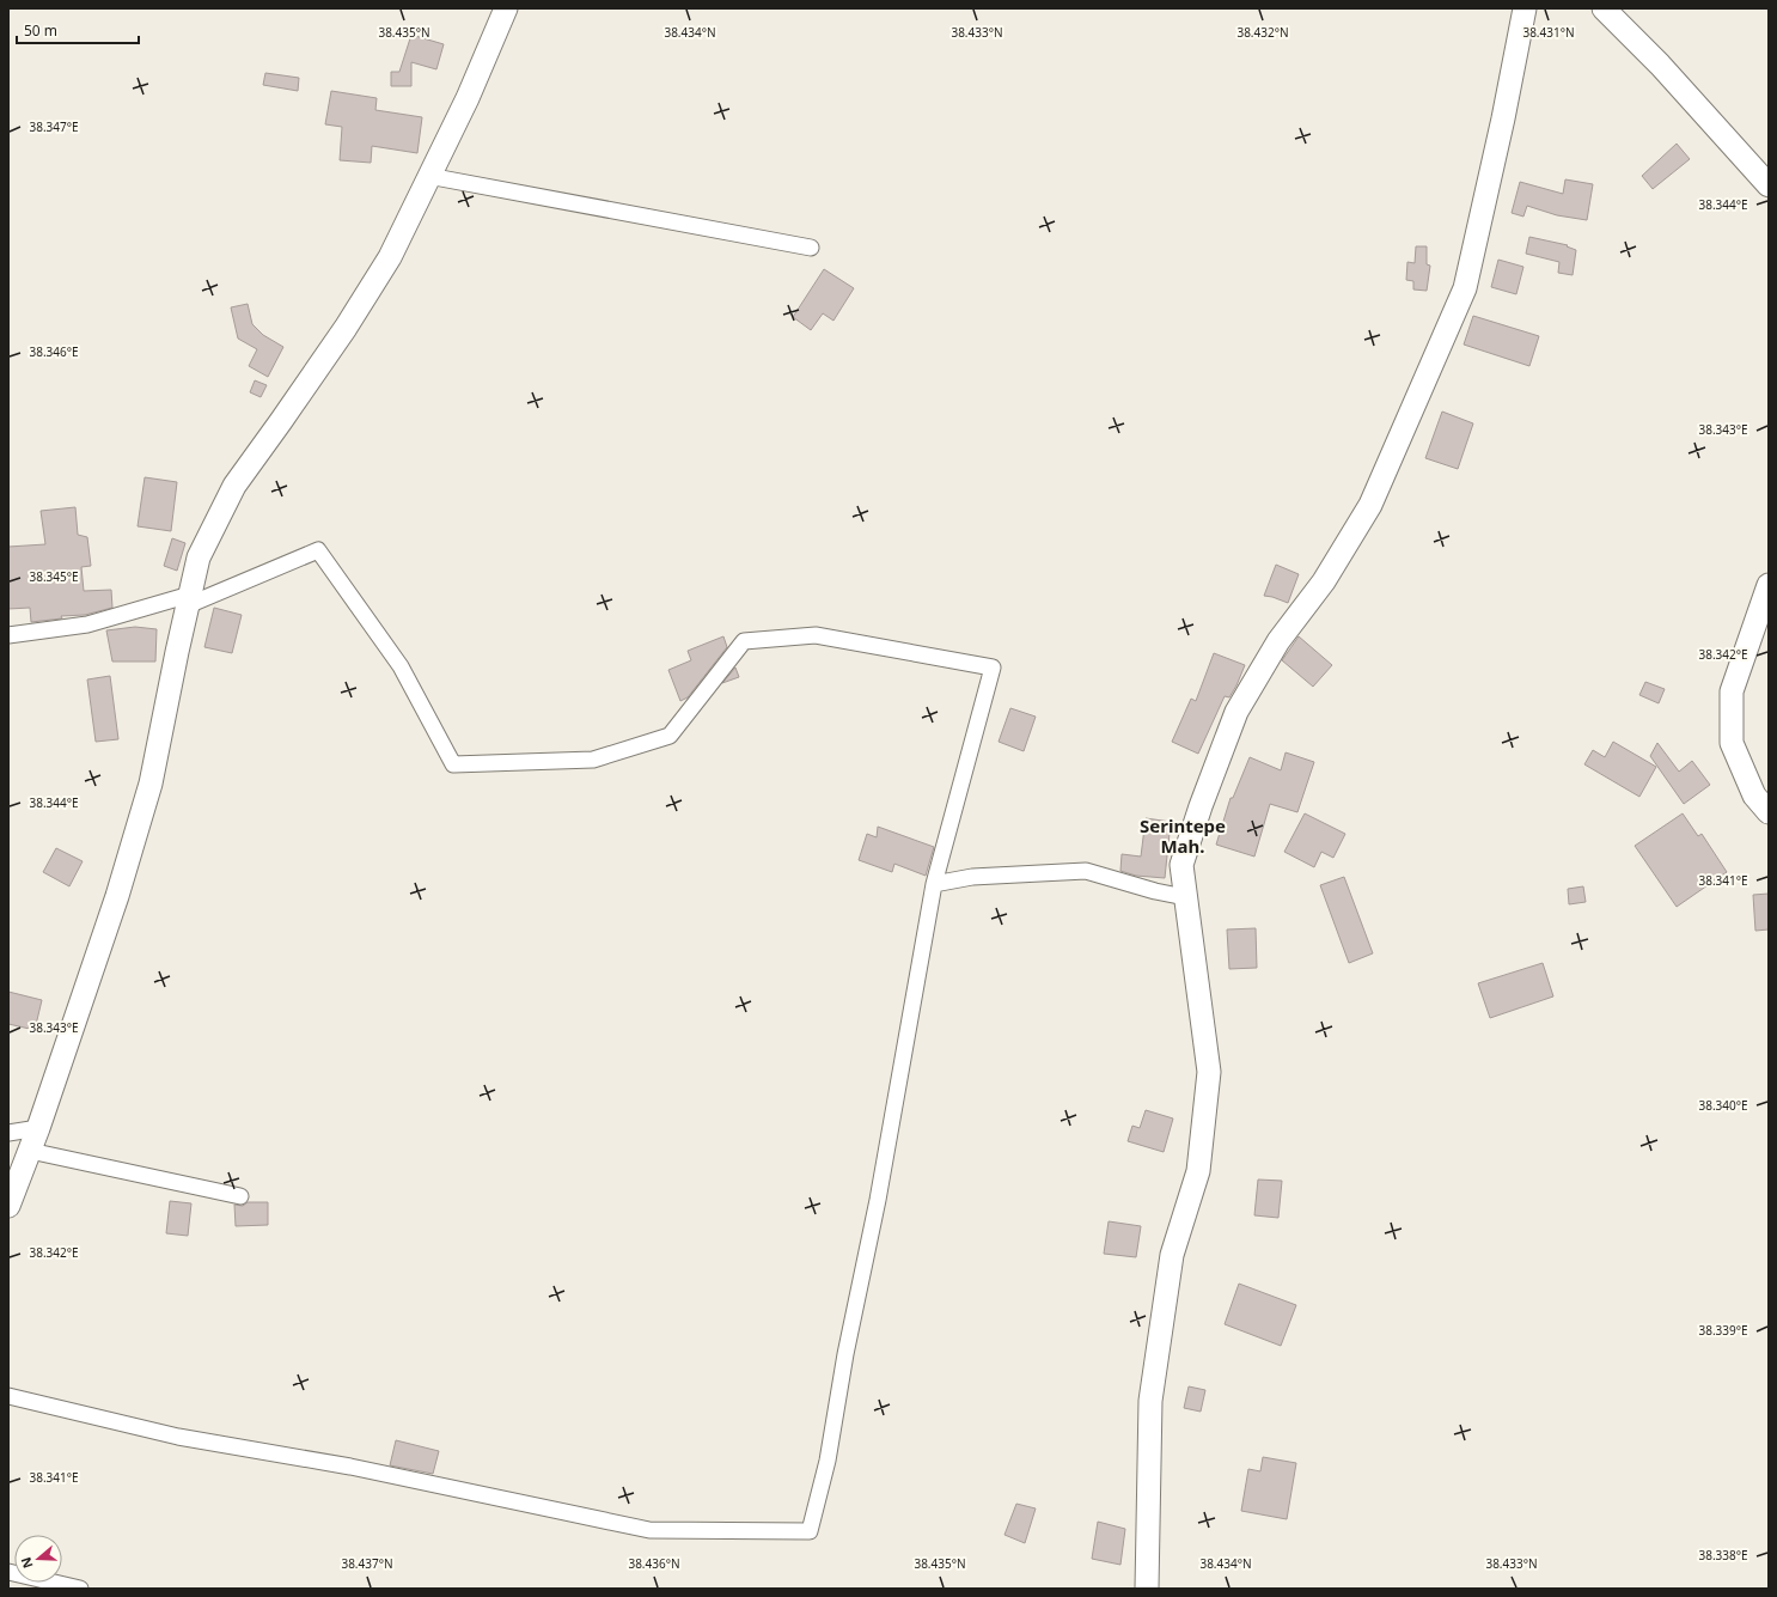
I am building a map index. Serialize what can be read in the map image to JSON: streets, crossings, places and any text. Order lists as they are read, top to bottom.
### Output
{
  "districts": ["Serintepe Mah."],
  "scale_bar": "50 m",
  "north": "left",
  "coordinates": [
    "38.435°N",
    "38.433°N",
    "38.434°N",
    "38.432°N",
    "38.431°N",
    "38.347°E",
    "38.344°E",
    "38.346°E",
    "38.343°E",
    "38.345°E",
    "38.342°E",
    "38.341°E",
    "38.340°E",
    "38.339°E",
    "38.338°E",
    "38.437°N",
    "38.436°N"
  ]
}
